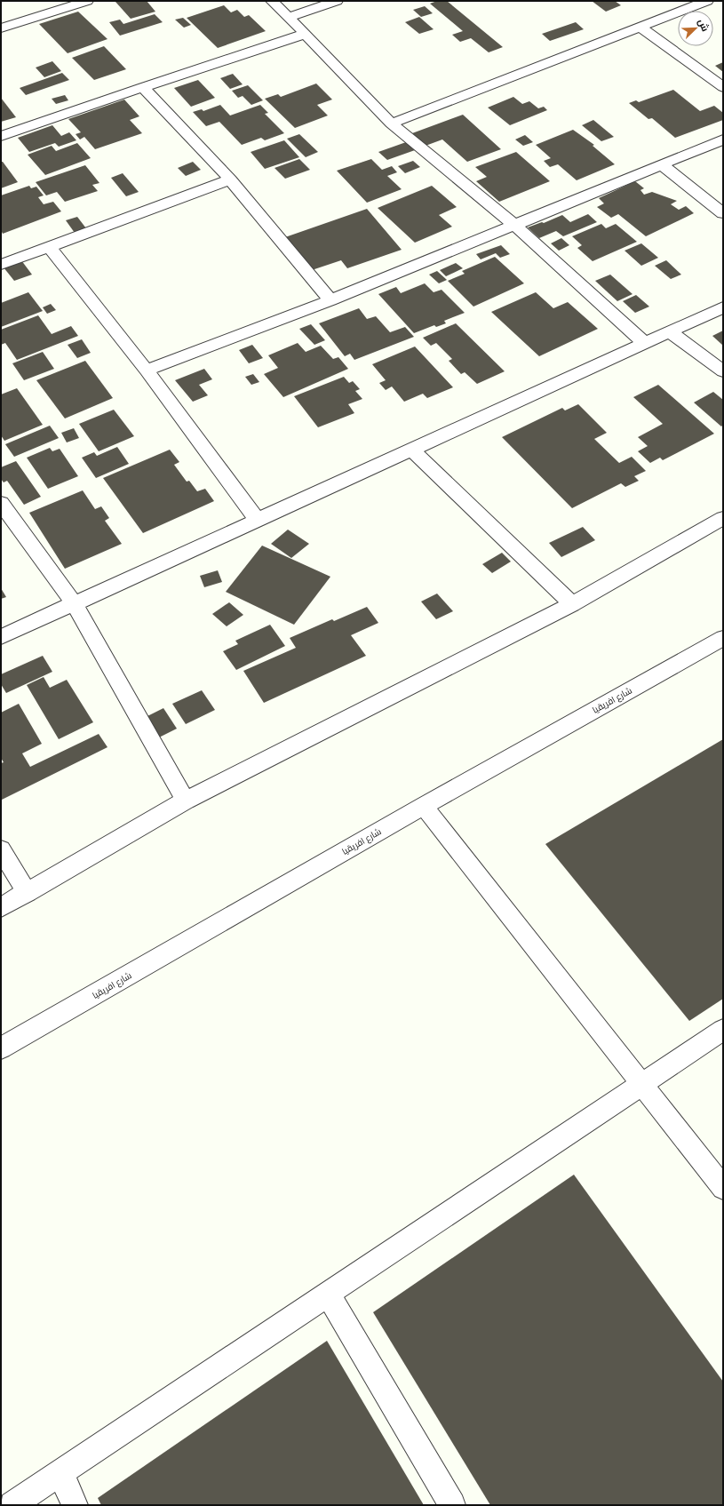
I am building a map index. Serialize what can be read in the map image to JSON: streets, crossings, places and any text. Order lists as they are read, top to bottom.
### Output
{
  "streets": {
    "street": ["شارع افريقيا"]
  },
  "north": "top right"
}
